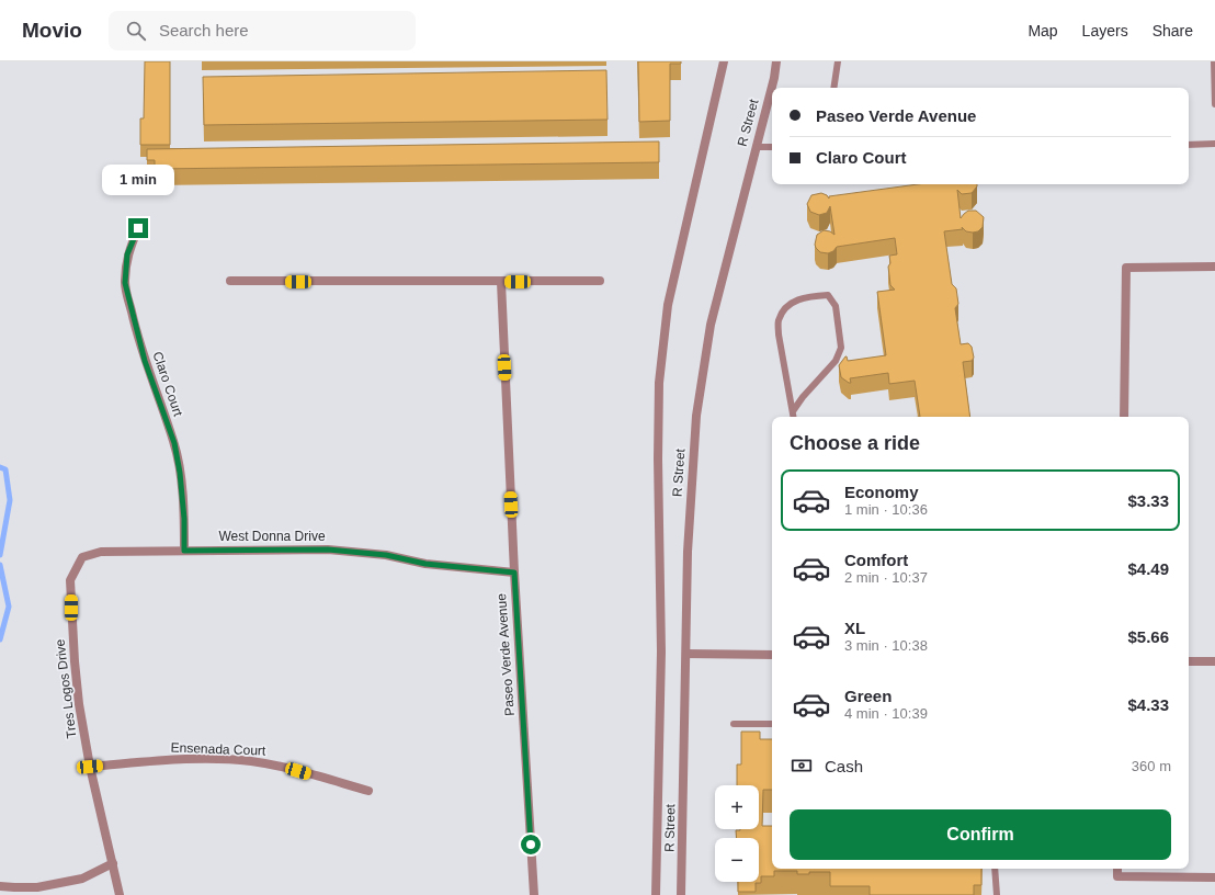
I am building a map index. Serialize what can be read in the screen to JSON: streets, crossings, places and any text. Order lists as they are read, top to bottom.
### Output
{
  "streets": {
    "street": [
      "R Street",
      "Claro Court",
      "West Donna Drive",
      "Paseo Verde Avenue",
      "Tres Logos Drive",
      "Ensenada Court"
    ]
  },
  "crossings": [
    ["Claro Court", "West Donna Drive"],
    ["West Donna Drive", "Paseo Verde Avenue"],
    ["West Donna Drive", "Tres Logos Drive"],
    ["Tres Logos Drive", "Ensenada Court"]
  ],
  "page": {
    "header": "Movio",
    "search": "Search here",
    "nav": ["Map", "Layers", "Share"],
    "banner": ["Paseo Verde Avenue", "Claro Court"],
    "bubble": "1 min",
    "heading": "Choose a ride",
    "list": [
      {
        "name": "Economy",
        "note": "1 min · 10:36",
        "value": "$3.33"
      },
      {
        "name": "Comfort",
        "note": "2 min · 10:37",
        "value": "$4.49"
      },
      {
        "name": "XL",
        "note": "3 min · 10:38",
        "value": "$5.66"
      },
      {
        "name": "Green",
        "note": "4 min · 10:39",
        "value": "$4.33"
      }
    ],
    "pay": ["Cash", "360 m"],
    "map_buttons": ["+", "−"],
    "buttons": "Confirm"
  }
}
